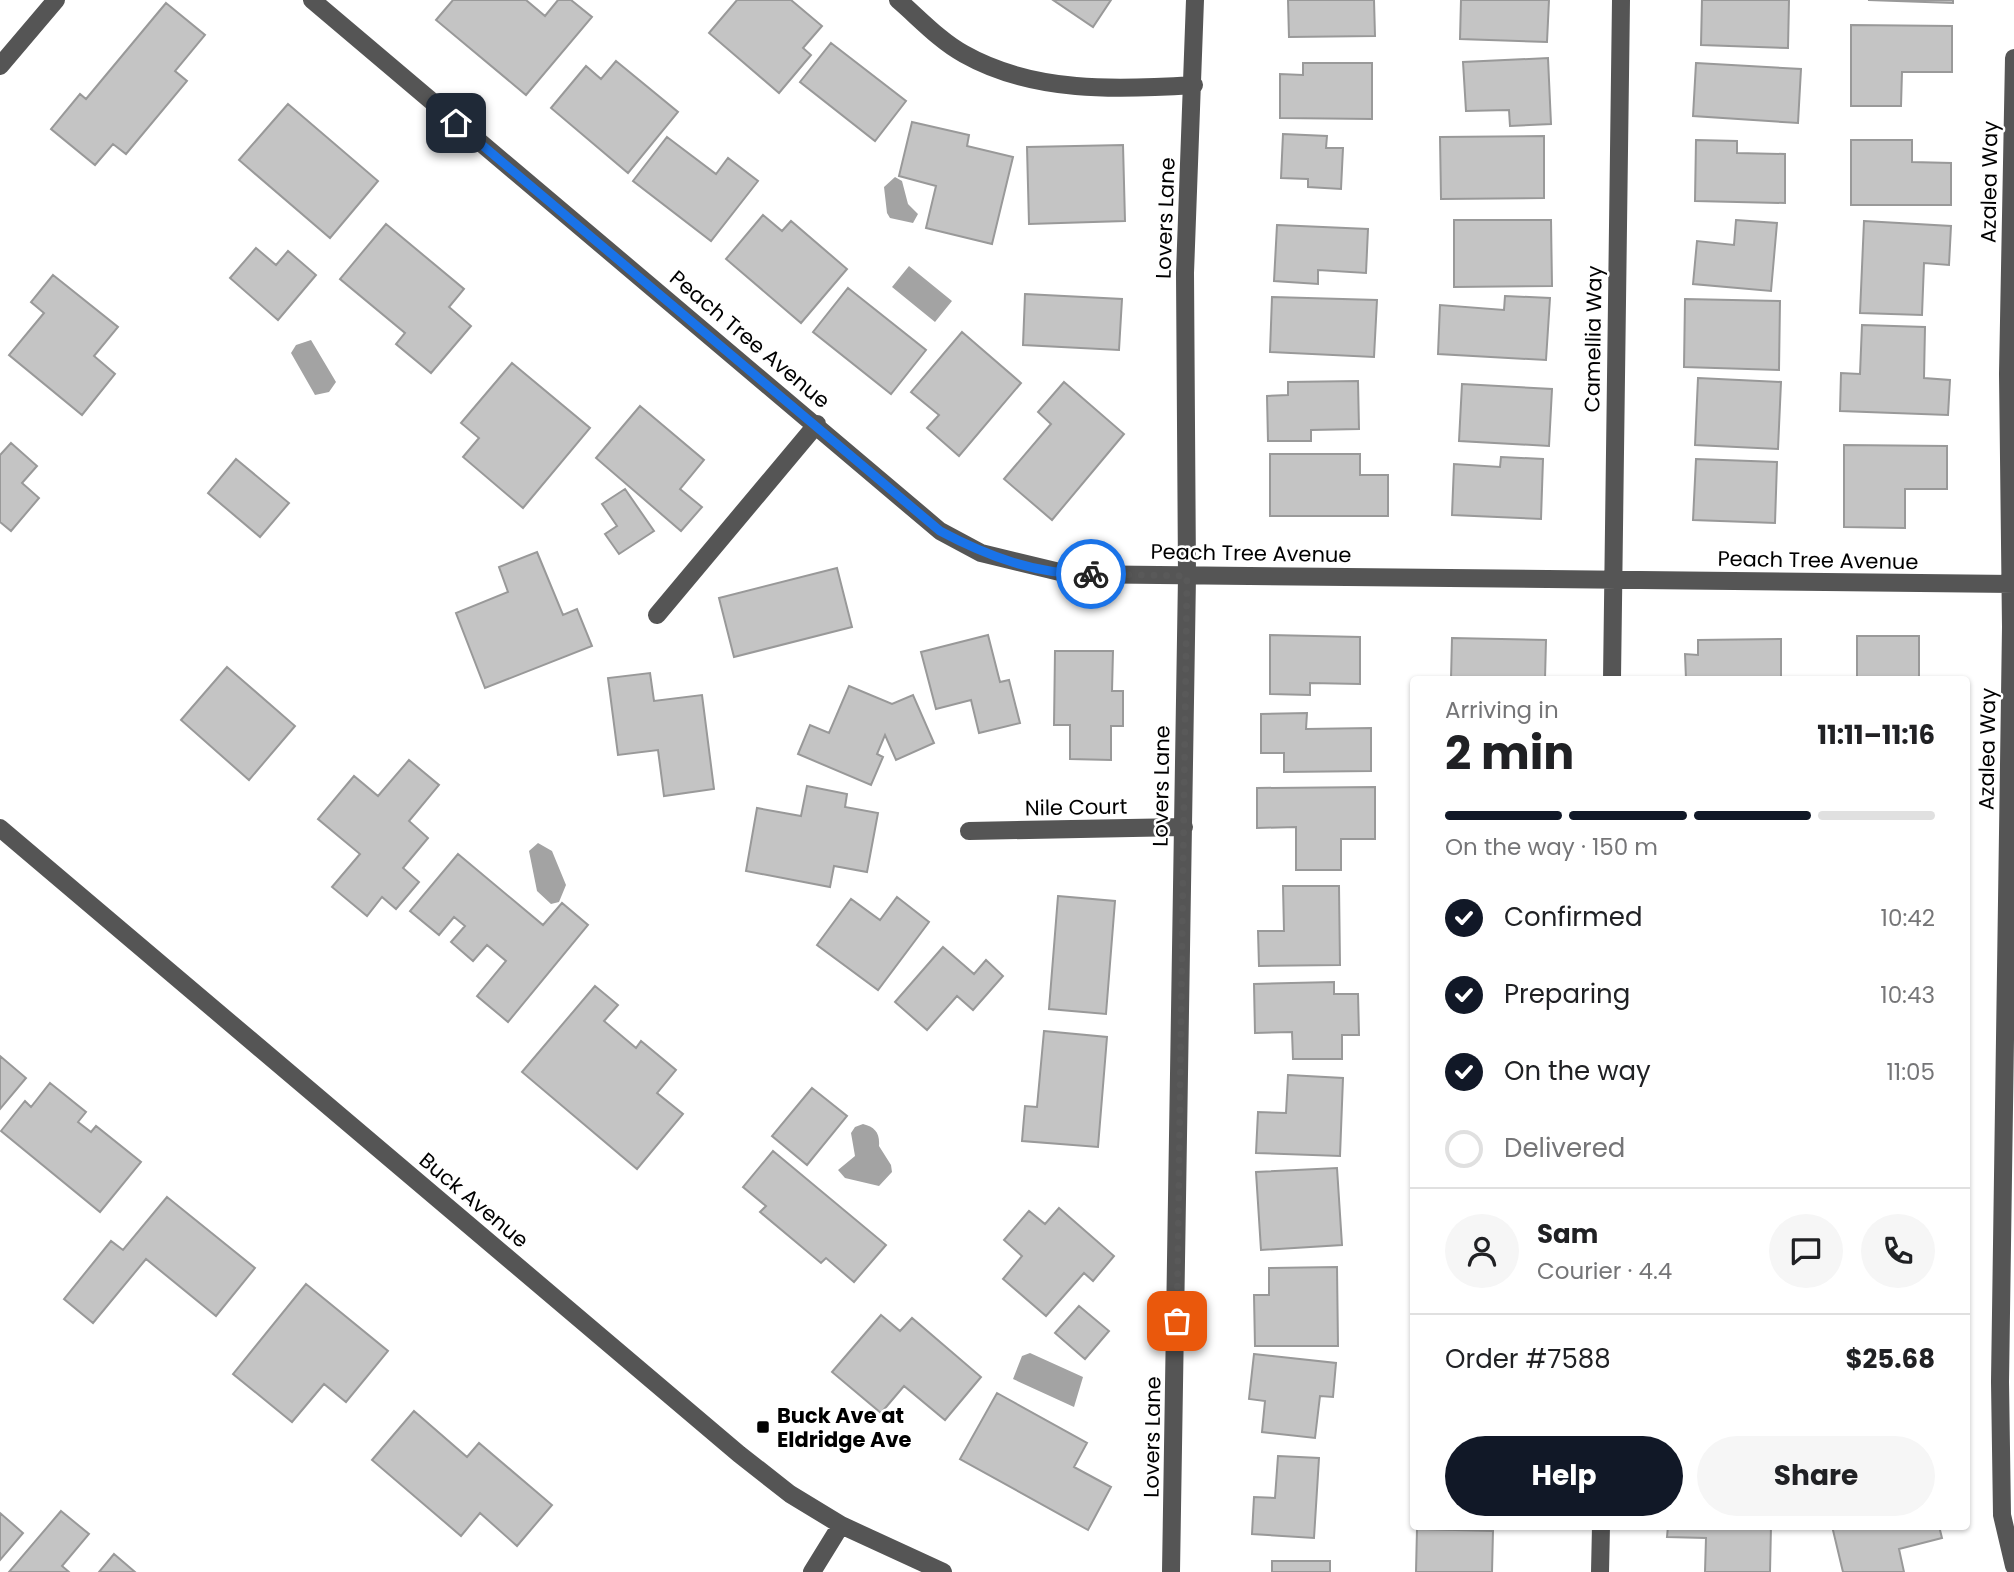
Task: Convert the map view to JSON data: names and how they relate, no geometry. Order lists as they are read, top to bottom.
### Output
{
  "streets": {
    "street": [
      "Azalea Way",
      "Lovers Lane",
      "Peach Tree Avenue",
      "Camellia Way",
      "Nile Court",
      "Buck Avenue"
    ]
  },
  "crossings": [
    ["Azalea Way", "Peach Tree Avenue"],
    ["Lovers Lane", "Peach Tree Avenue"],
    ["Lovers Lane", "Nile Court"],
    ["Peach Tree Avenue", "Camellia Way"]
  ],
  "places": {
    "transit": ["Buck Ave at Eldridge Ave"]
  },
  "page": {
    "heading": ["2 min", "Arriving in", "11:11–11:16"],
    "panel": [
      "Sam",
      "Courier · 4.4",
      "Order #7588",
      "$25.68"
    ],
    "bar": "On the way · 150 m",
    "list": [
      ["Confirmed", "10:42"],
      ["Preparing", "10:43"],
      ["On the way", "11:05"],
      "Delivered"
    ],
    "buttons": ["Help", "Share"]
  }
}
